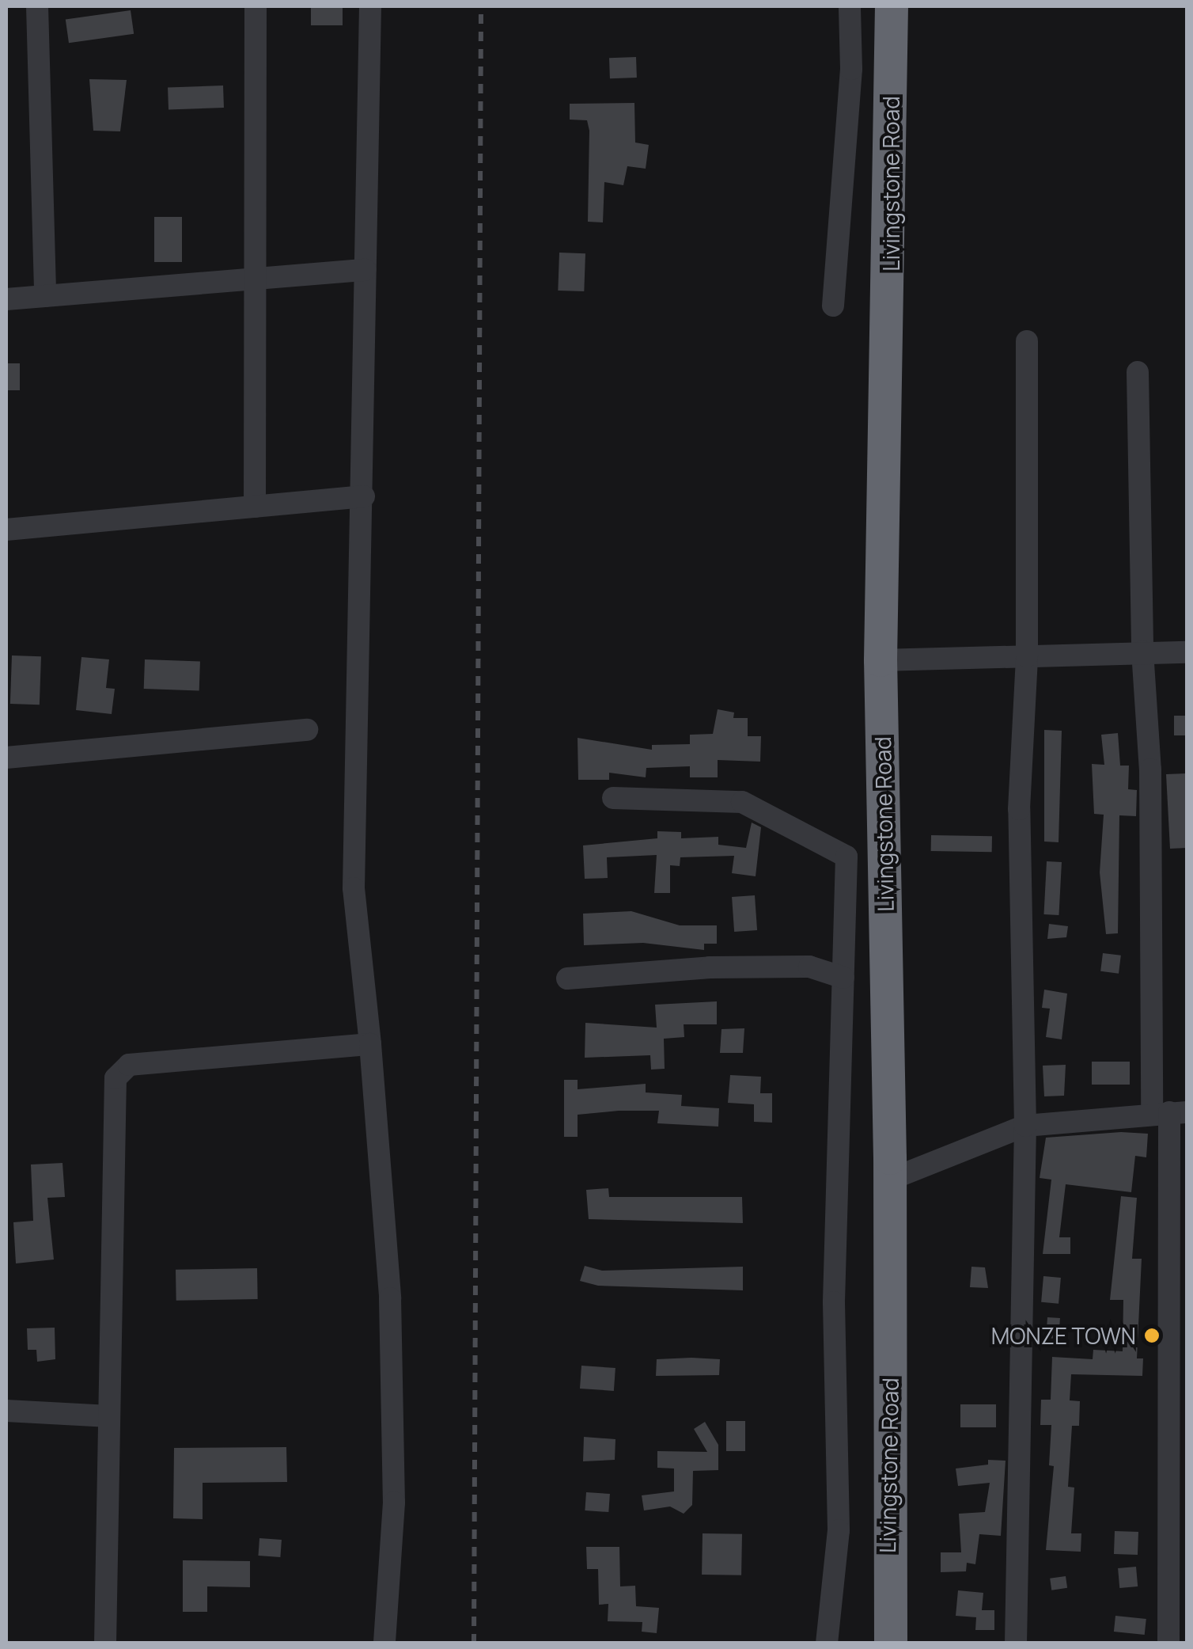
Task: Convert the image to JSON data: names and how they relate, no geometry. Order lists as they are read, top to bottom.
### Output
{
  "streets": {
    "highway": ["Livingstone Road"]
  },
  "places": ["MONZE TOWN"]
}
